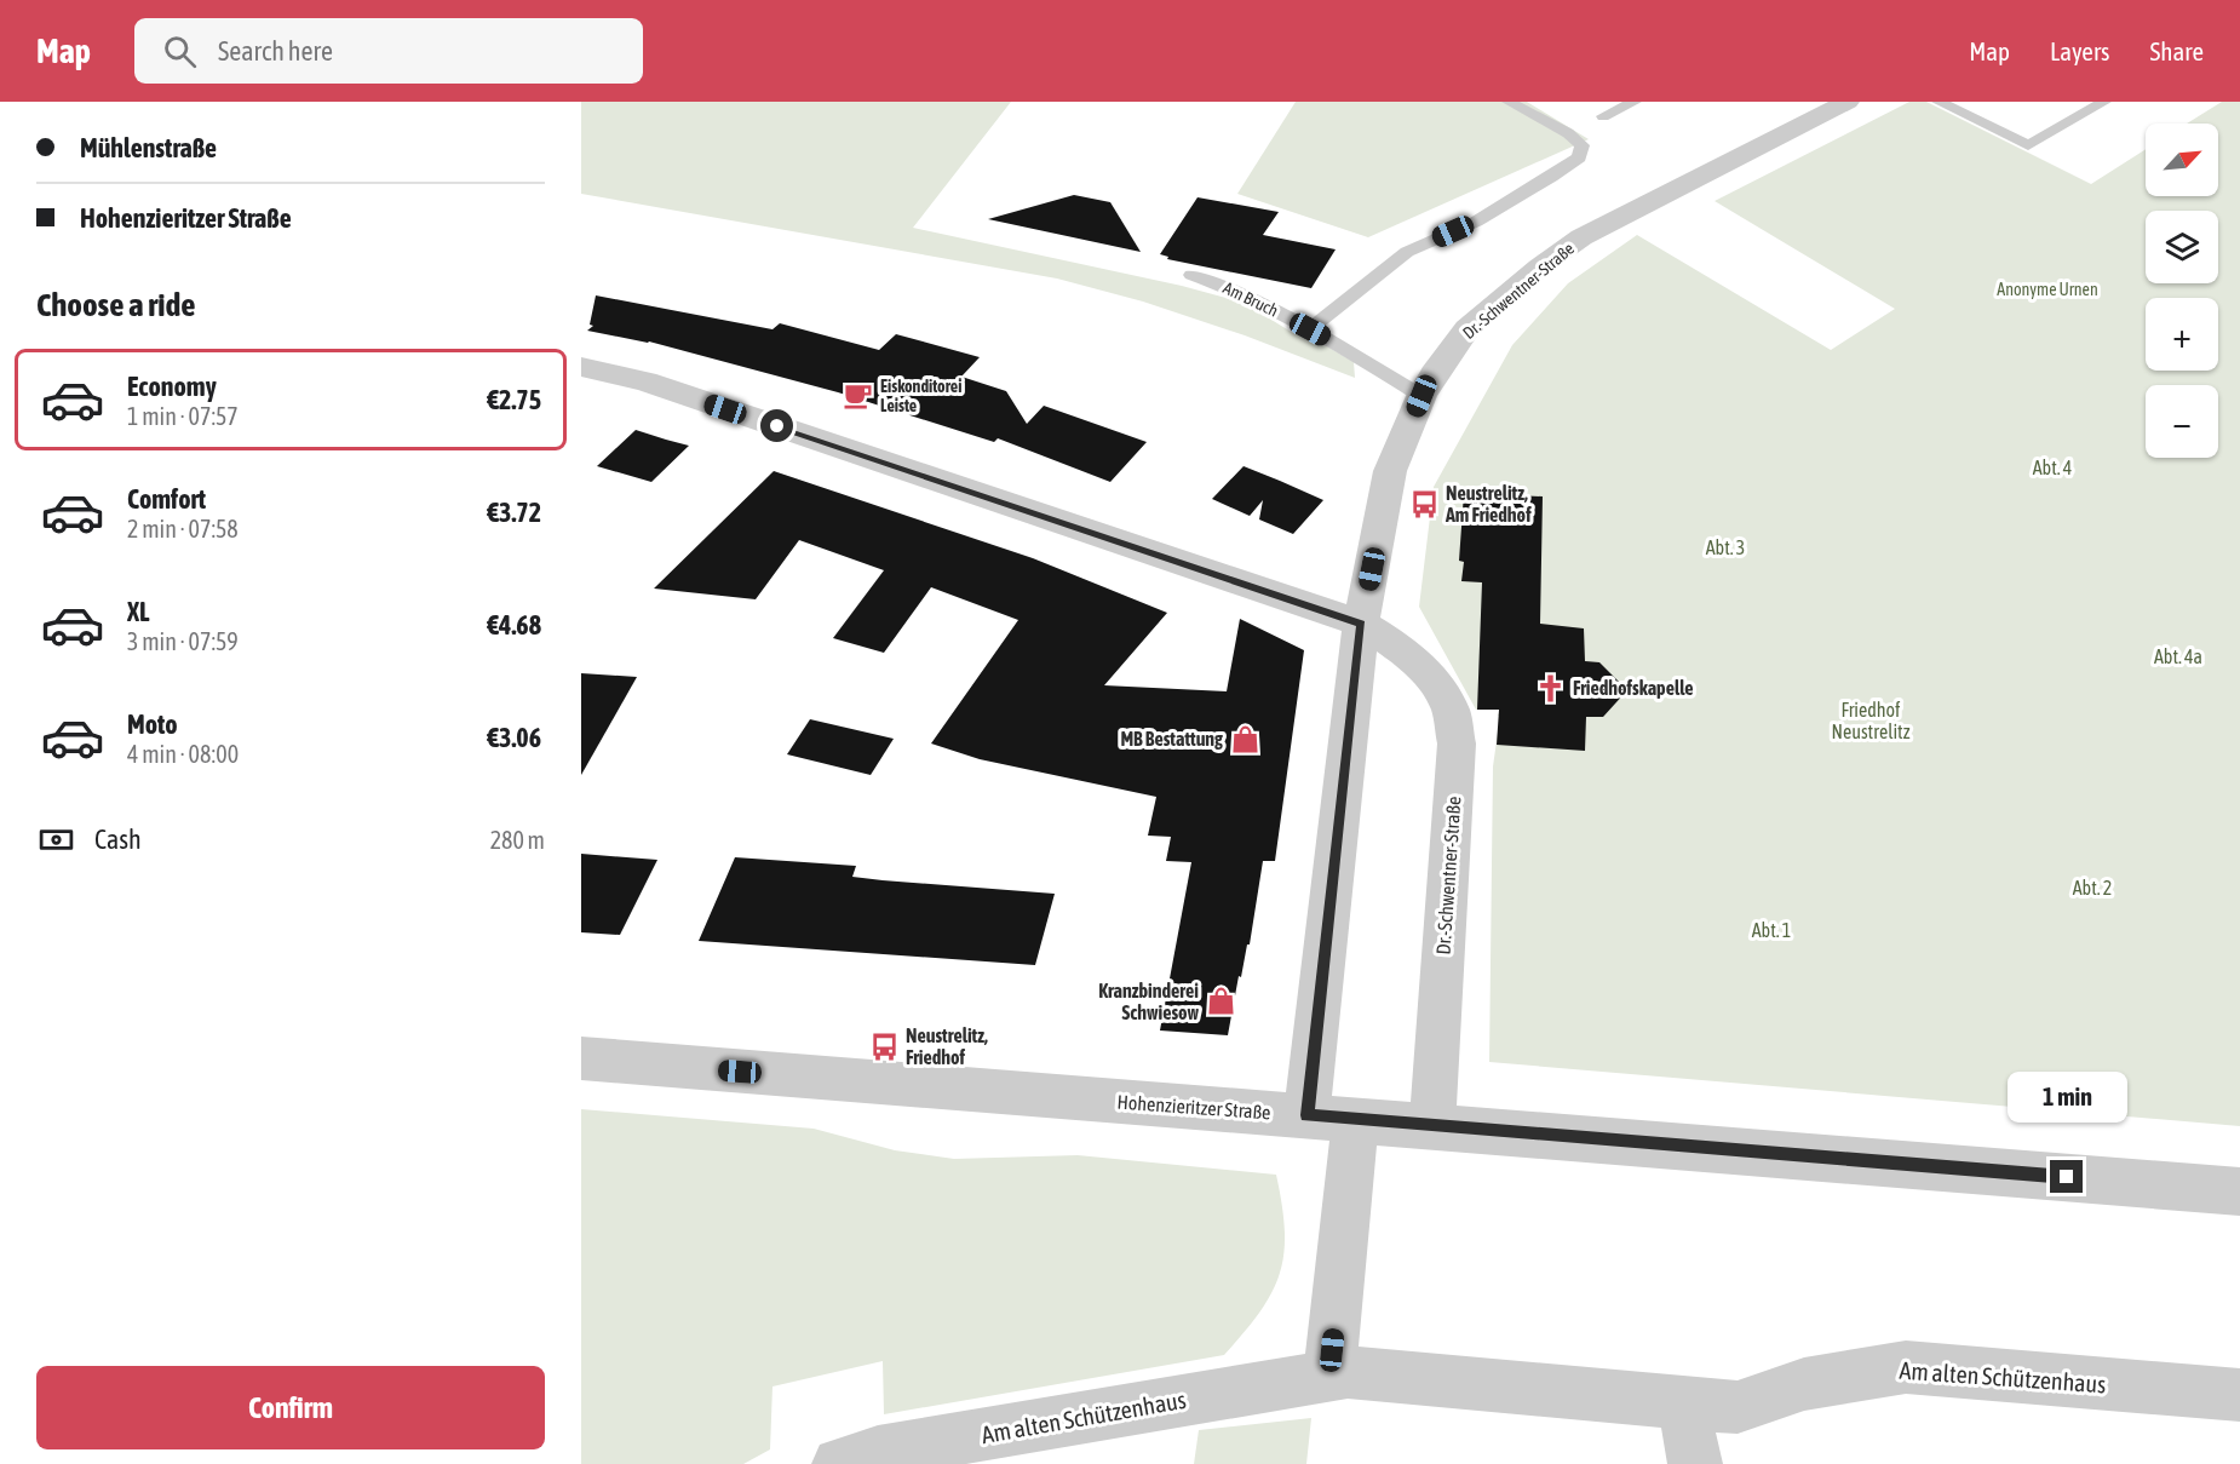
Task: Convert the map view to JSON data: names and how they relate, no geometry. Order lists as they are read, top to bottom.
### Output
{
  "streets": {
    "street": ["Dr.-Schwentner-Straße", "Hohenzieritzer Straße", "Am alten Schützenhaus"],
    "lane": ["Am Bruch"]
  },
  "crossings": [
    ["Dr.-Schwentner-Straße", "Am Bruch"],
    ["Dr.-Schwentner-Straße", "Hohenzieritzer Straße"]
  ],
  "parks": [
    "Anonyme Urnen",
    "Abt. 4",
    "Abt. 3",
    "Abt. 4a",
    "Friedhof Neustrelitz",
    "Abt. 2",
    "Abt. 1"
  ],
  "places": {
    "cafe": ["Eiskonditorei Leiste"],
    "bus stop": ["Neustrelitz, Am Friedhof", "Neustrelitz, Friedhof"],
    "church": ["Friedhofskapelle"],
    "shop": ["MB Bestattung", "Kranzbinderei Schwiesow"]
  },
  "north": "top right",
  "page": {
    "header": "Map",
    "search": "Search here",
    "nav": ["Map", "Layers", "Share"],
    "banner": ["Mühlenstraße", "Hohenzieritzer Straße"],
    "map_buttons": ["+", "−"],
    "heading": "Choose a ride",
    "list": [
      {
        "name": "Economy",
        "note": "1 min · 07:57",
        "value": "€2.75"
      },
      {
        "name": "Comfort",
        "note": "2 min · 07:58",
        "value": "€3.72"
      },
      {
        "name": "XL",
        "note": "3 min · 07:59",
        "value": "€4.68"
      },
      {
        "name": "Moto",
        "note": "4 min · 08:00",
        "value": "€3.06"
      }
    ],
    "pay": ["Cash", "280 m"],
    "bubble": "1 min",
    "buttons": "Confirm"
  }
}
